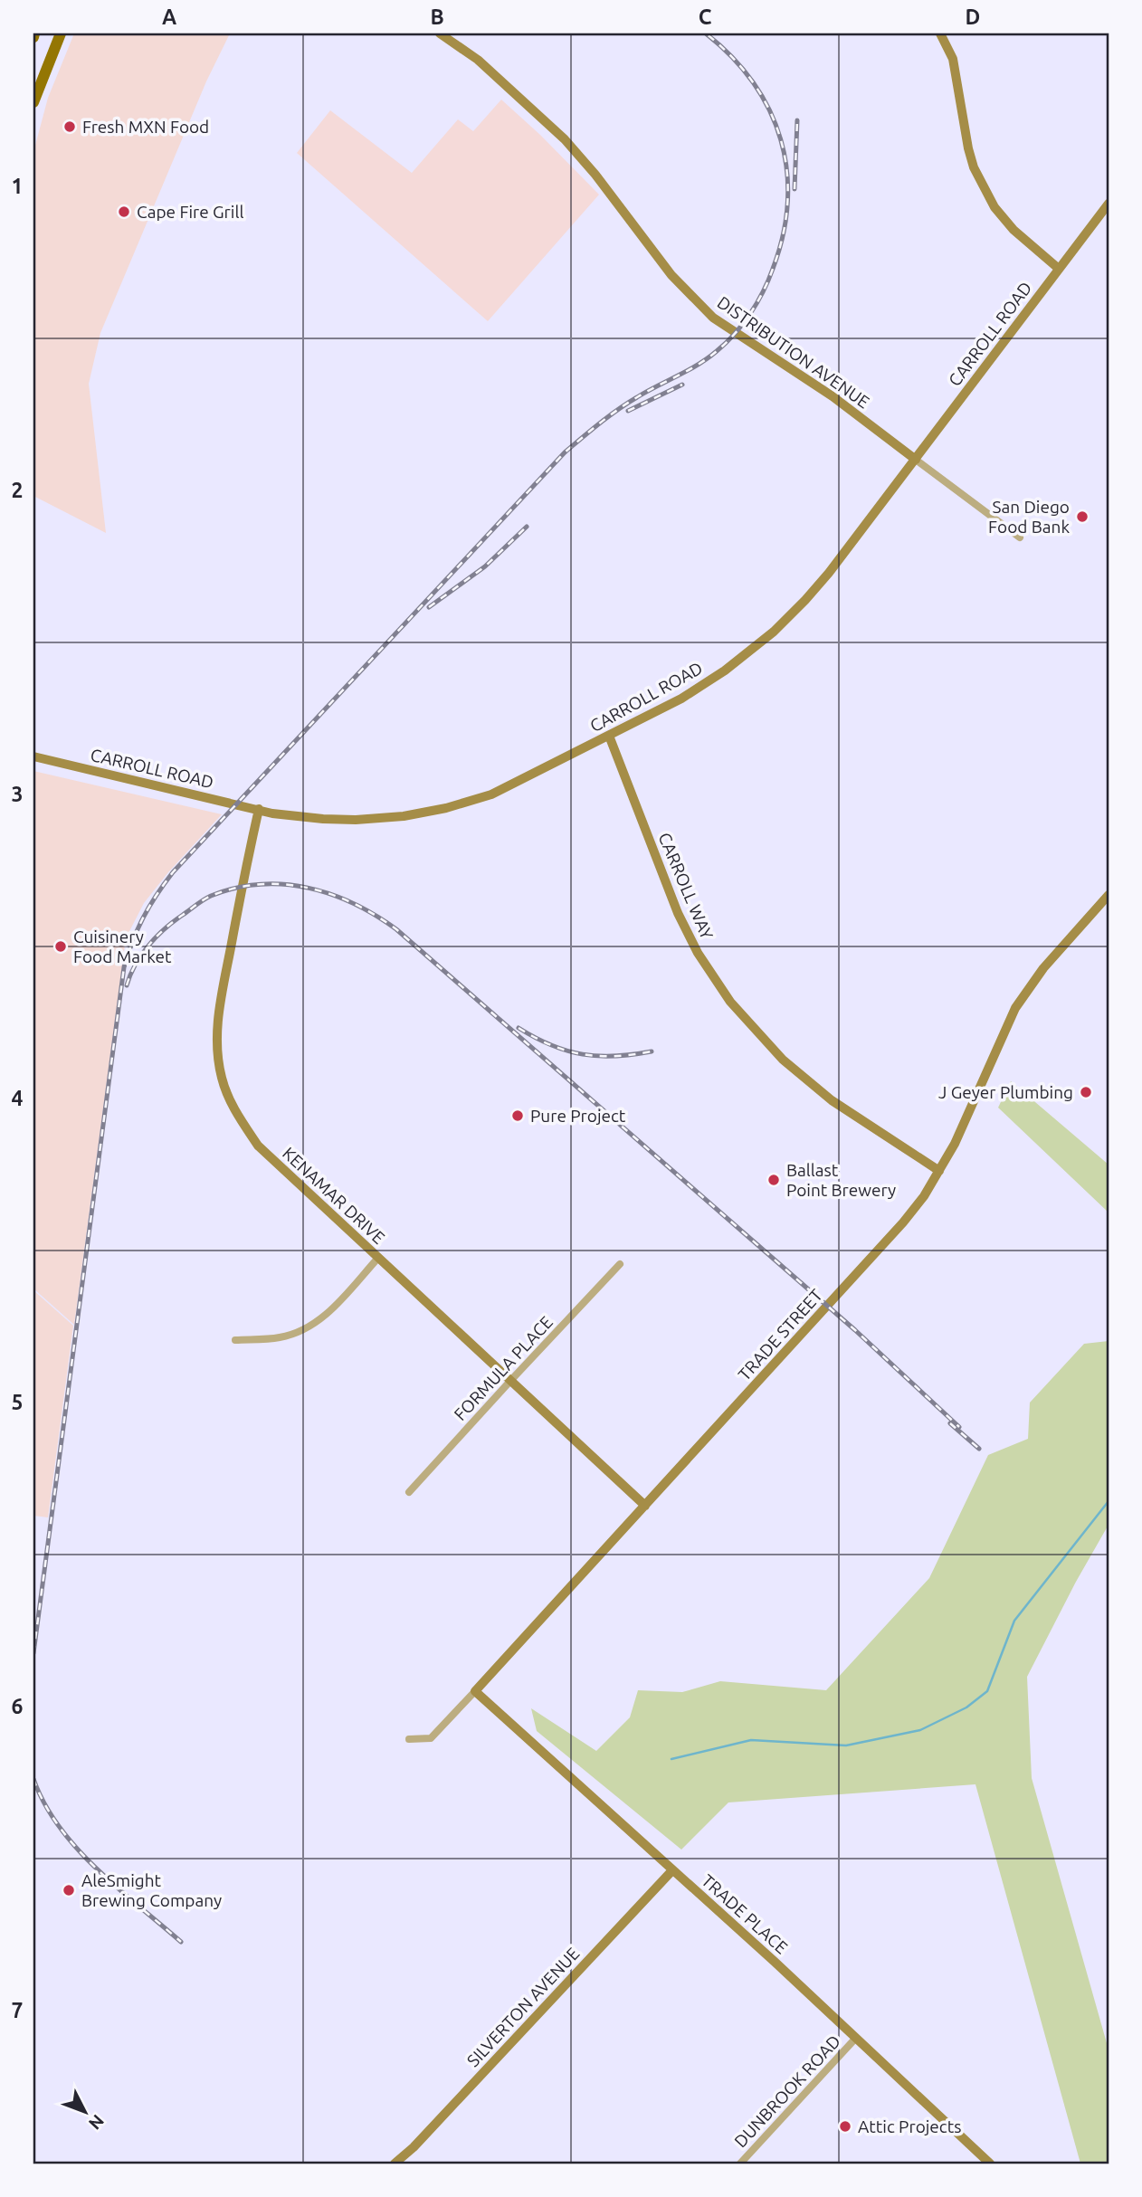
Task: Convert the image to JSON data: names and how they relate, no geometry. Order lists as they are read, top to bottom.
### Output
{
  "streets": {
    "street": [
      "CARROLL ROAD",
      "DISTRIBUTION AVENUE",
      "CARROLL WAY",
      "KENAMAR DRIVE",
      "TRADE STREET",
      "FORMULA PLACE",
      "TRADE PLACE",
      "SILVERTON AVENUE",
      "DUNBROOK ROAD"
    ]
  },
  "crossings": [
    ["CARROLL ROAD", "DISTRIBUTION AVENUE"],
    ["CARROLL ROAD", "CARROLL WAY"],
    ["CARROLL ROAD", "KENAMAR DRIVE"],
    ["CARROLL WAY", "TRADE STREET"],
    ["KENAMAR DRIVE", "TRADE STREET"],
    ["KENAMAR DRIVE", "FORMULA PLACE"],
    ["TRADE STREET", "TRADE PLACE"],
    ["TRADE PLACE", "SILVERTON AVENUE"],
    ["TRADE PLACE", "DUNBROOK ROAD"]
  ],
  "places": [
    "Fresh MXN Food",
    "Cape Fire Grill",
    "San Diego Food Bank",
    "Cuisinery Food Market",
    "J Geyer Plumbing",
    "Pure Project",
    "Ballast Point Brewery",
    "AleSmight Brewing Company",
    "Attic Projects"
  ],
  "north": "bottom right",
  "grid": {
    "columns": [
      "A",
      "B",
      "C",
      "D"
    ],
    "rows": [
      "1",
      "2",
      "3",
      "4",
      "5",
      "6",
      "7"
    ]
  }
}
